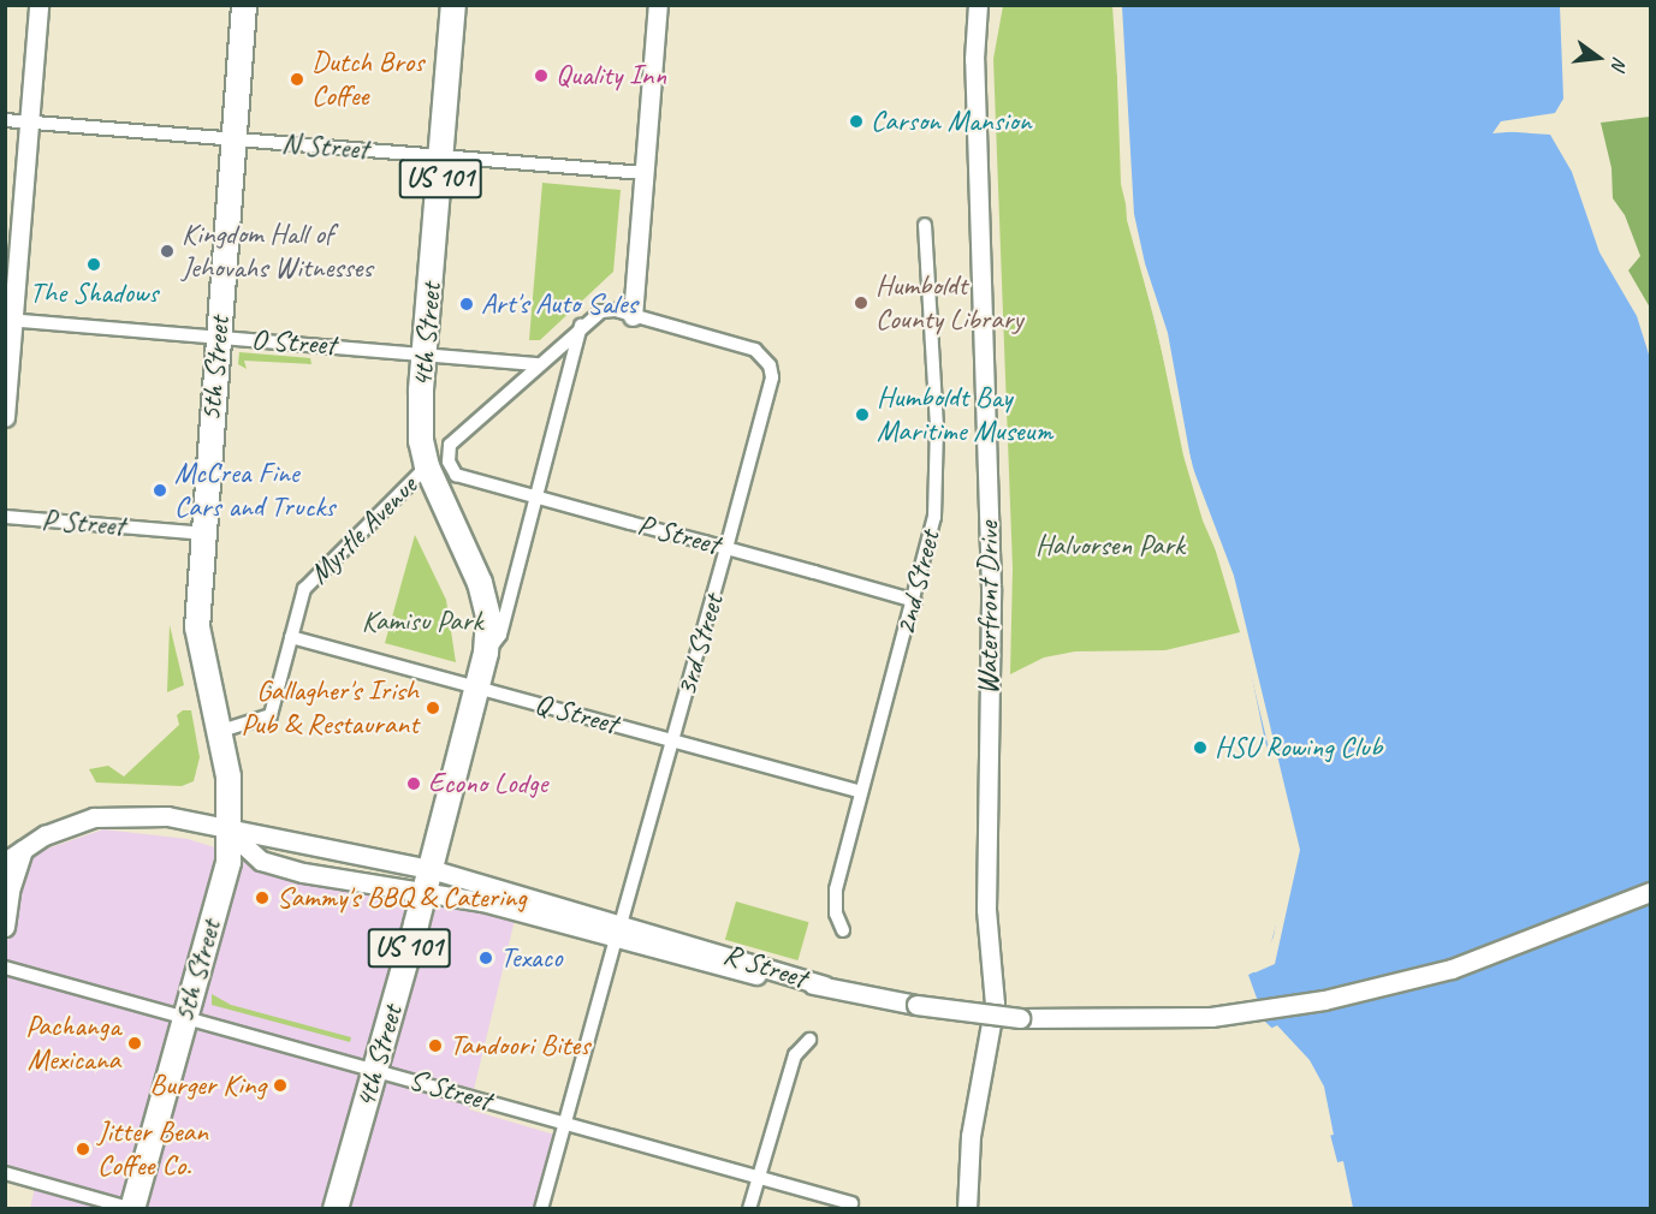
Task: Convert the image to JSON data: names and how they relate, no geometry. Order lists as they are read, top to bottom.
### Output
{
  "streets": {
    "highway": ["US 101", "4th Street", "5th Street"],
    "street": [
      "N Street",
      "O Street",
      "P Street",
      "Myrtle Avenue",
      "2nd Street",
      "Waterfront Drive",
      "3rd Street",
      "Q Street",
      "R Street",
      "S Street"
    ]
  },
  "crossings": [
    ["N Street", "4th Street"],
    ["N Street", "5th Street"],
    ["4th Street", "O Street"],
    ["4th Street", "P Street"],
    ["4th Street", "Myrtle Avenue"],
    ["4th Street", "Q Street"],
    ["4th Street", "R Street"],
    ["4th Street", "S Street"],
    ["O Street", "5th Street"],
    ["O Street", "Myrtle Avenue"],
    ["5th Street", "P Street"],
    ["5th Street", "R Street"],
    ["5th Street", "S Street"],
    ["P Street", "Myrtle Avenue"],
    ["P Street", "2nd Street"],
    ["P Street", "3rd Street"],
    ["Myrtle Avenue", "Q Street"],
    ["2nd Street", "Q Street"],
    ["3rd Street", "Q Street"],
    ["3rd Street", "R Street"],
    ["3rd Street", "S Street"]
  ],
  "parks": ["Halvorsen Park", "Kamisu Park"],
  "places": [
    "Quality Inn",
    "Dutch Bros Coffee",
    "Carson Mansion",
    "Kingdom Hall of Jehovahs Witnesses",
    "The Shadows",
    "Humboldt County Library",
    "Art's Auto Sales",
    "Humboldt Bay Maritime Museum",
    "McCrea Fine Cars and Trucks",
    "Gallagher's Irish Pub & Restaurant",
    "HSU Rowing Club",
    "Econo Lodge",
    "Sammy's BBQ & Catering",
    "Texaco",
    "Pachanga Mexicana",
    "Tandoori Bites",
    "Burger King",
    "Jitter Bean Coffee Co."
  ],
  "north": "right"
}
